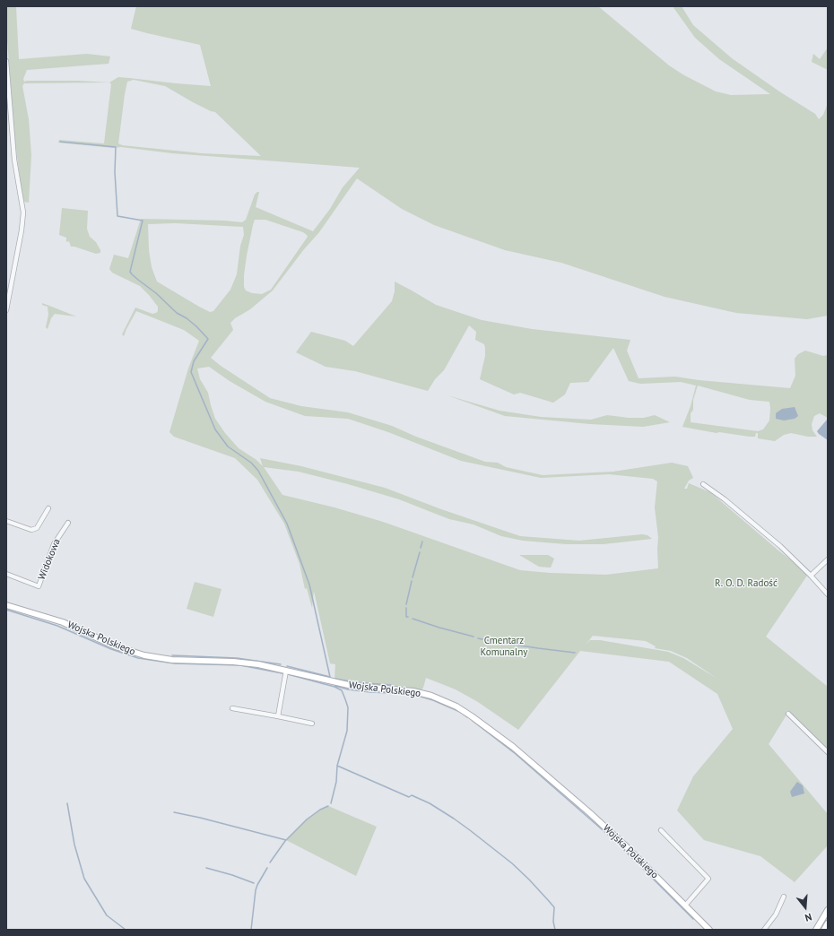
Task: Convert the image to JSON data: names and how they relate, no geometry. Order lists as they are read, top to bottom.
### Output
{
  "streets": {
    "street": ["Widokowa", "Wojska Polskiego"]
  },
  "parks": ["R. O. D. Radość", "Cmentarz Komunalny"],
  "north": "bottom"
}
